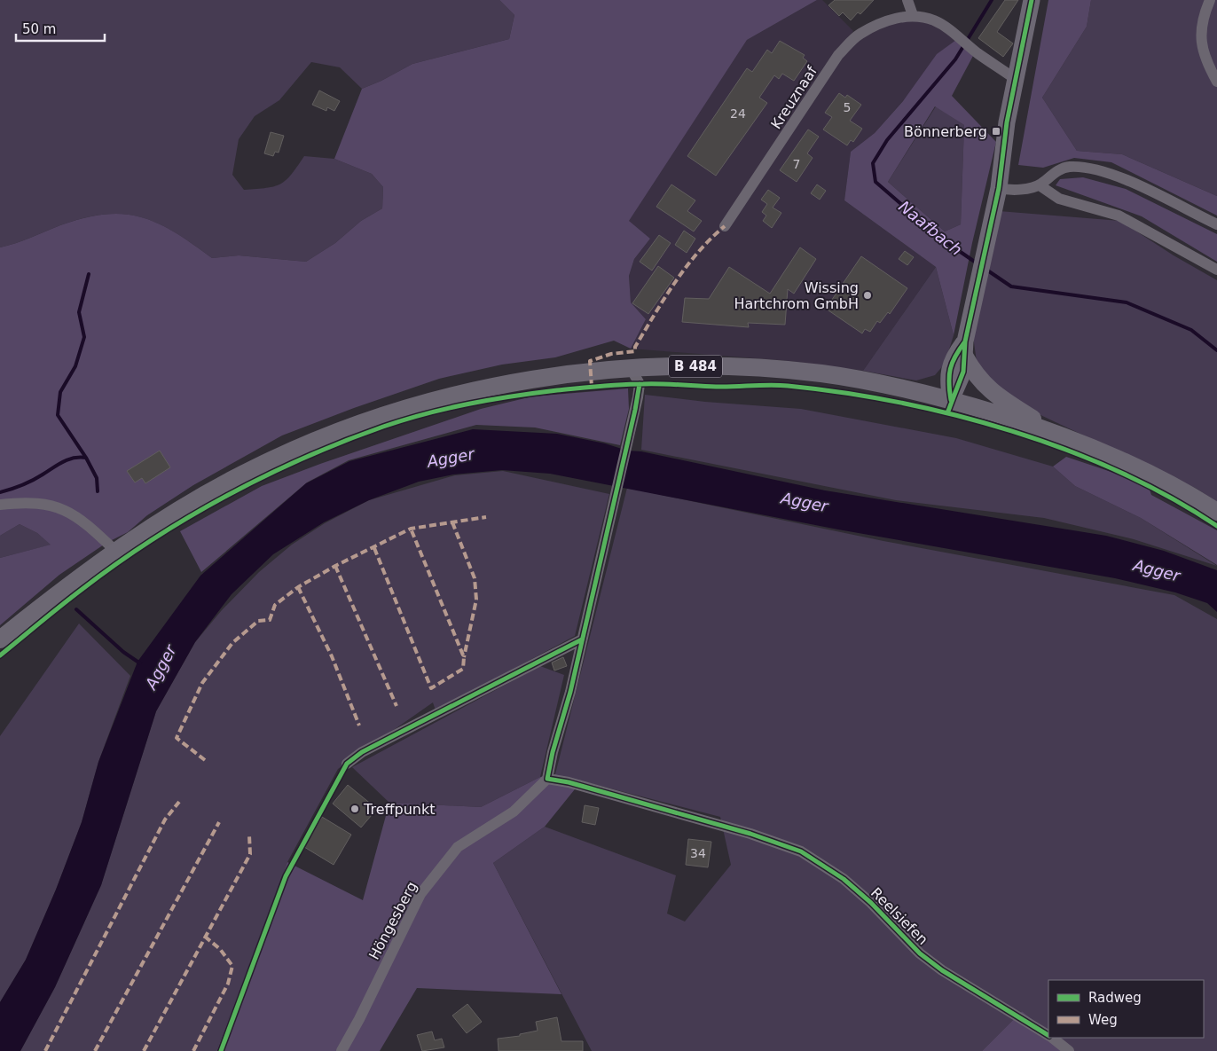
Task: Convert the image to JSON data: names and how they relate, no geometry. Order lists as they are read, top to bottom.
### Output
{
  "streets": {
    "main road": ["B 484"],
    "street": ["Kreuznaaf", "Reelsiefen", "Höngesberg"]
  },
  "crossings": [
    ["Reelsiefen", "Höngesberg"]
  ],
  "water": ["Naafbach", "Agger"],
  "places": {
    "transit": ["Bönnerberg"],
    "other": ["Wissing Hartchrom GmbH", "Treffpunkt"]
  },
  "house_numbers": [
    "5",
    "24",
    "7",
    "34"
  ],
  "legend": ["Radweg", "Weg"],
  "scale_bar": "50 m"
}
